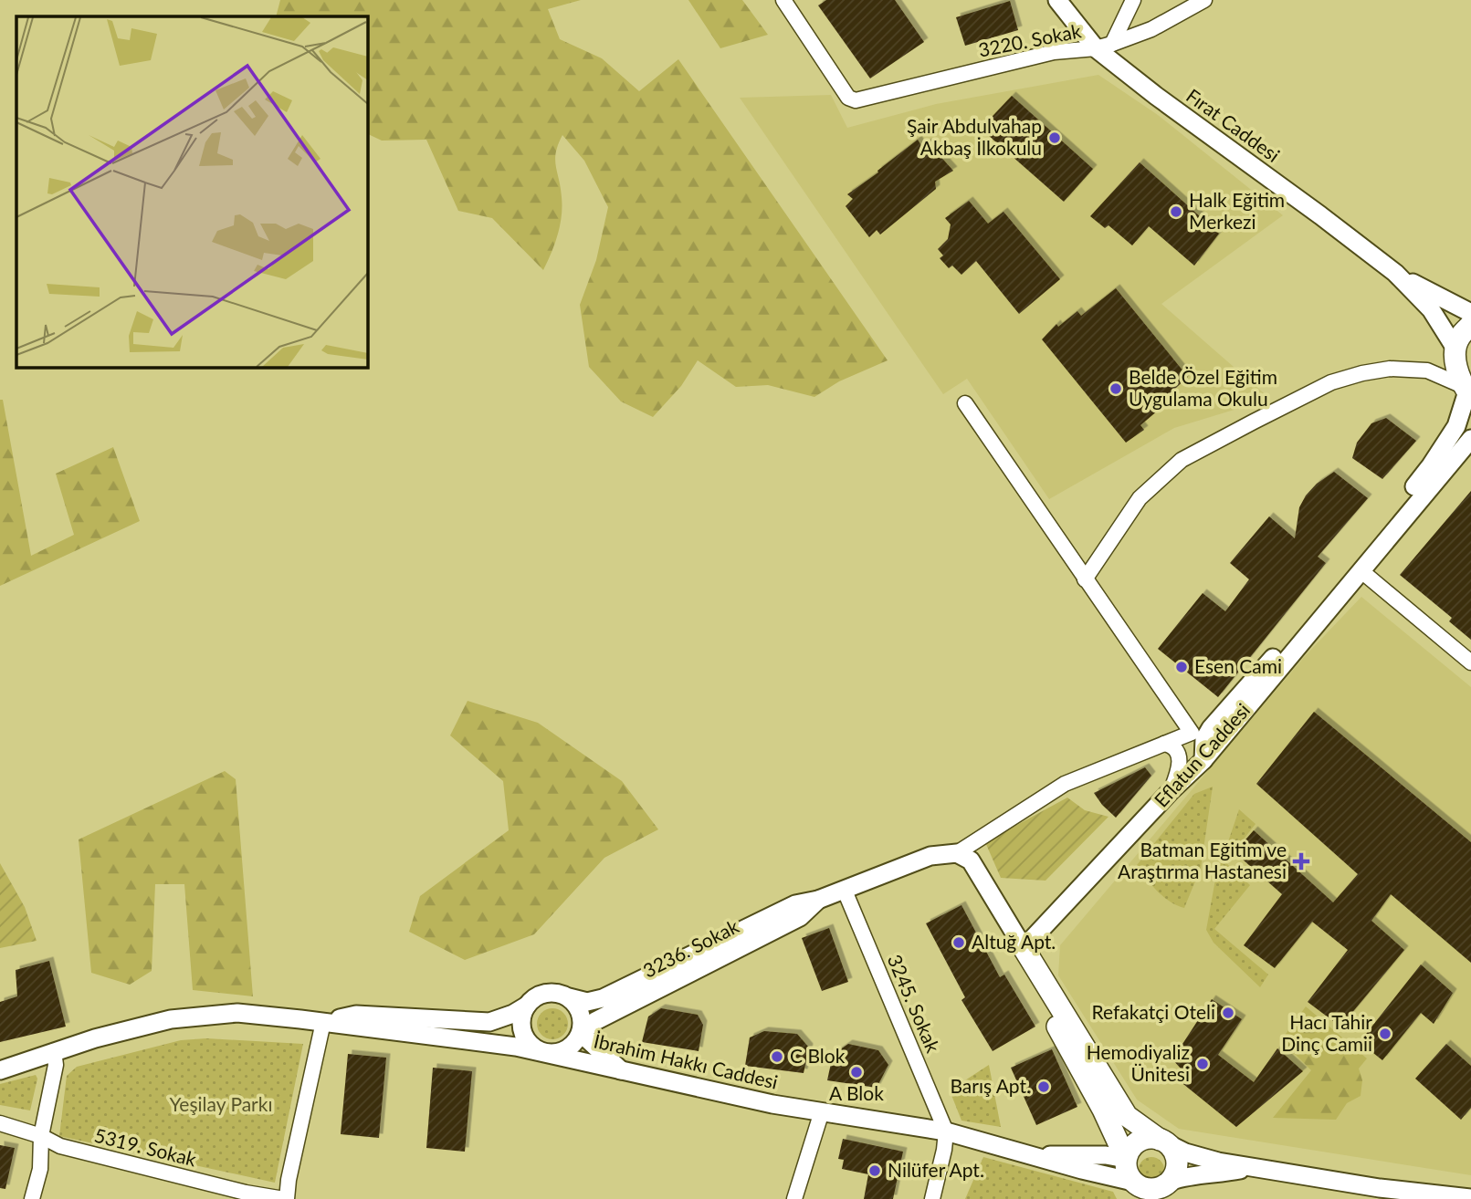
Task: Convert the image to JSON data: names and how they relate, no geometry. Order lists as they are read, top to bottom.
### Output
{
  "streets": {
    "street": [
      "3220. Sokak",
      "Fırat Caddesi",
      "Eflatun Caddesi",
      "3236. Sokak",
      "3245. Sokak",
      "İbrahim Hakkı Caddesi",
      "5319. Sokak"
    ]
  },
  "crossings": [
    ["3220. Sokak", "Fırat Caddesi"],
    ["3236. Sokak", "3245. Sokak"],
    ["3236. Sokak", "İbrahim Hakkı Caddesi"],
    ["3245. Sokak", "İbrahim Hakkı Caddesi"]
  ],
  "parks": ["Yeşilay Parkı"],
  "places": {
    "other": [
      "Şair Abdulvahap Akbaş İlkokulu",
      "Halk Eğitim Merkezi",
      "Belde Özel Eğitim Uygulama Okulu",
      "Esen Cami",
      "Altuğ Apt.",
      "Refakatçi Oteli",
      "Hacı Tahir Dinç Camii",
      "C Blok",
      "Hemodiyaliz Ünitesi",
      "A Blok",
      "Barış Apt.",
      "Nilüfer Apt."
    ],
    "health": ["Batman Eğitim ve Araştırma Hastanesi"]
  }
}
